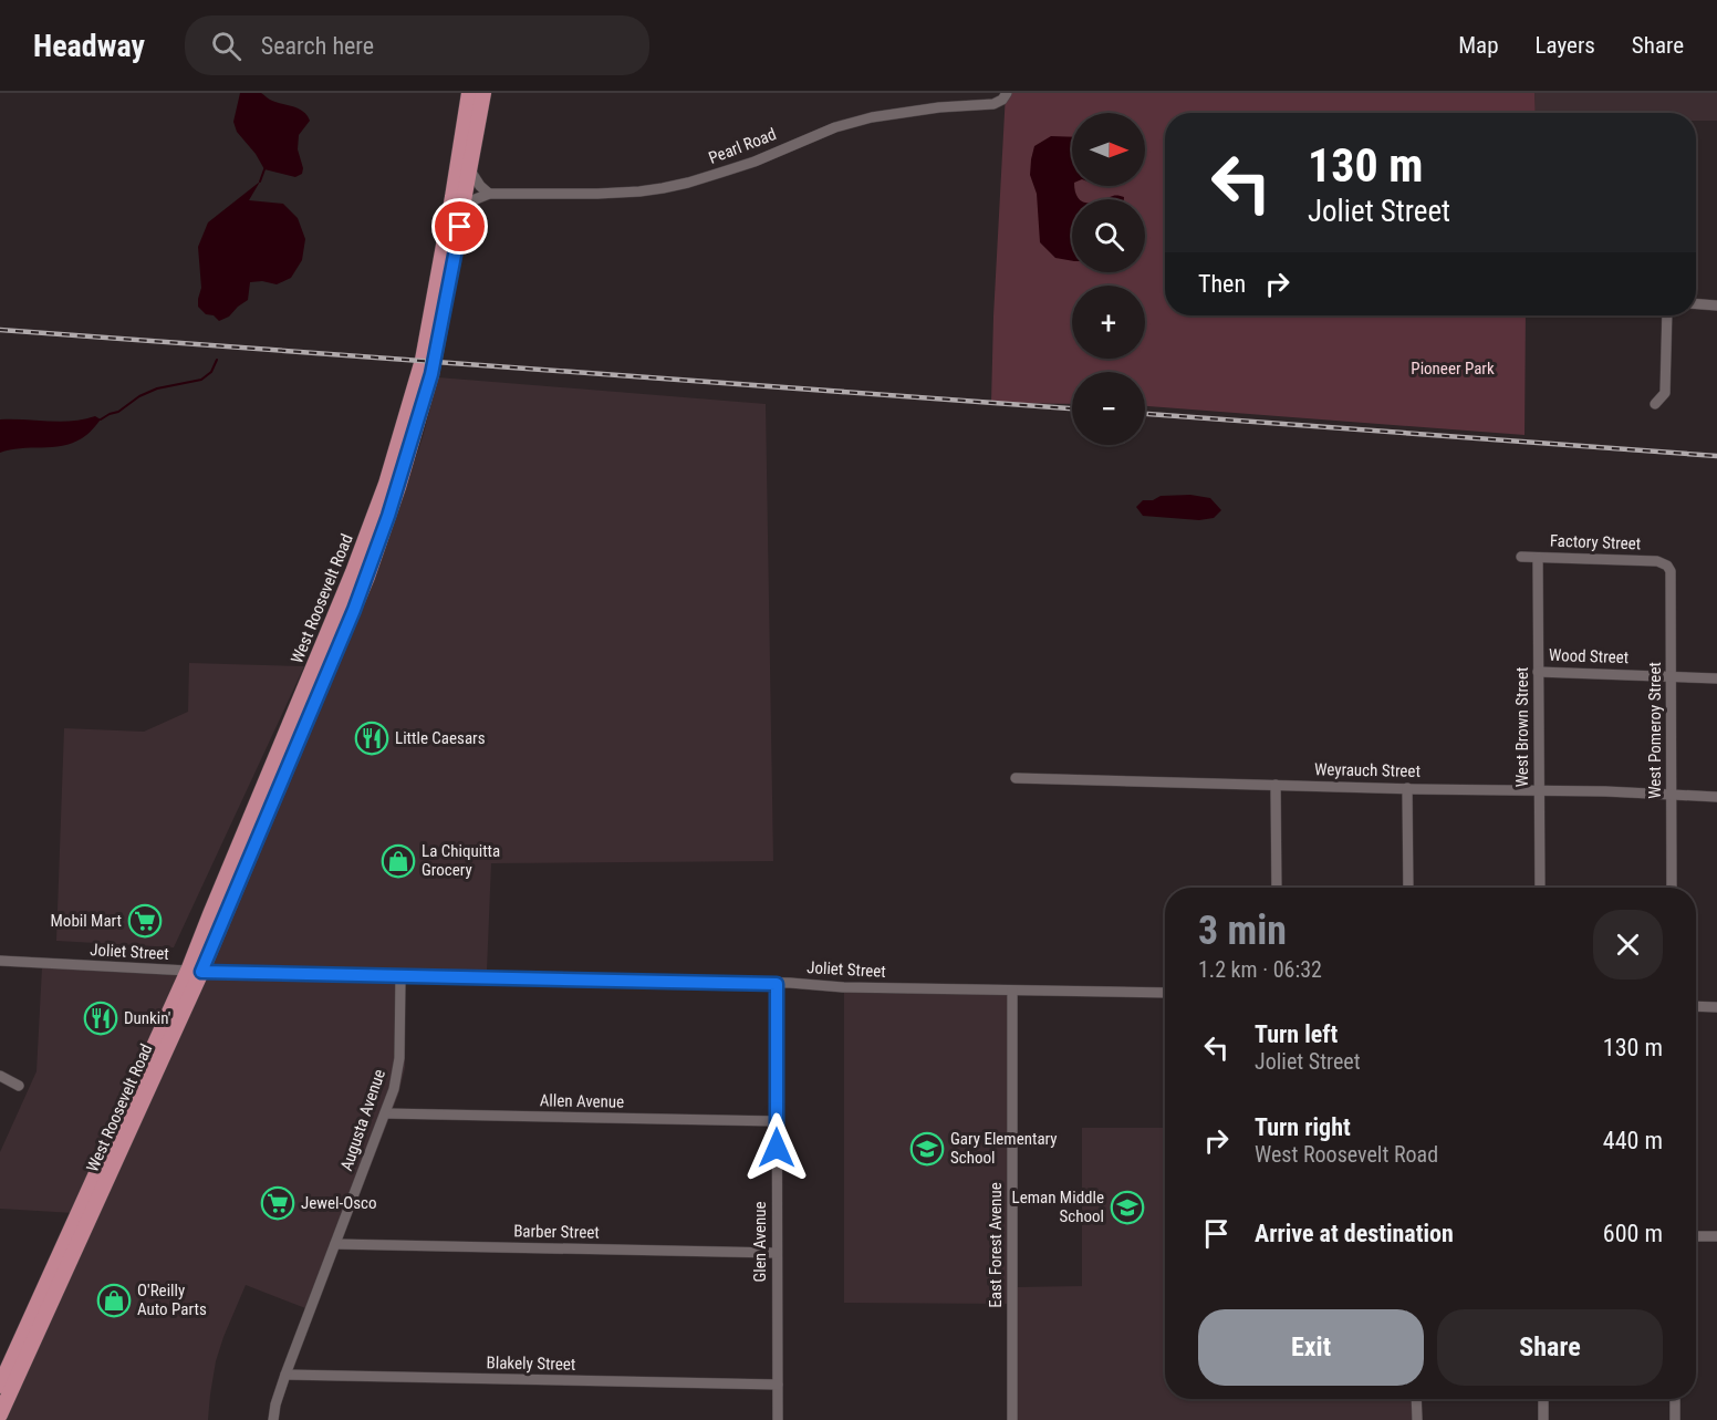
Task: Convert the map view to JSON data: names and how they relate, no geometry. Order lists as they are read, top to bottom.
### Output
{
  "streets": {
    "main road": ["West Roosevelt Road"],
    "street": [
      "Pearl Road",
      "Factory Street",
      "Wood Street",
      "West Brown Street",
      "West Pomeroy Street",
      "Weyrauch Street",
      "Joliet Street",
      "Allen Avenue",
      "Augusta Avenue",
      "Barber Street",
      "Glen Avenue",
      "East Forest Avenue",
      "Blakely Street"
    ]
  },
  "crossings": [
    ["Pearl Road", "West Roosevelt Road"],
    ["Factory Street", "West Brown Street"],
    ["Factory Street", "West Pomeroy Street"],
    ["West Roosevelt Road", "Joliet Street"],
    ["Wood Street", "West Brown Street"],
    ["Wood Street", "West Pomeroy Street"],
    ["West Brown Street", "Weyrauch Street"],
    ["West Pomeroy Street", "Weyrauch Street"],
    ["Joliet Street", "Augusta Avenue"],
    ["Joliet Street", "Glen Avenue"],
    ["Joliet Street", "East Forest Avenue"],
    ["Allen Avenue", "Augusta Avenue"],
    ["Allen Avenue", "Glen Avenue"],
    ["Augusta Avenue", "Barber Street"],
    ["Augusta Avenue", "Blakely Street"],
    ["Barber Street", "Glen Avenue"],
    ["Glen Avenue", "Blakely Street"]
  ],
  "parks": ["Pioneer Park"],
  "places": {
    "restaurant": ["Little Caesars", "Dunkin'"],
    "shop": ["La Chiquitta Grocery", "O'Reilly Auto Parts"],
    "supermarket": ["Mobil Mart", "Jewel-Osco"],
    "school or university": ["Gary Elementary School", "Leman Middle School"]
  },
  "north": "right",
  "page": {
    "header": "Headway",
    "search": "Search here",
    "nav": ["Map", "Layers", "Share"],
    "map_buttons": ["+", "−"],
    "turn": ["130 m", "Joliet Street"],
    "then": "Then",
    "heading": ["3 min", "1.2 km · 06:32"],
    "list": [
      {
        "name": "Turn left",
        "note": "Joliet Street",
        "value": "130 m"
      },
      {
        "name": "Turn right",
        "note": "West Roosevelt Road",
        "value": "440 m"
      },
      {
        "name": "Arrive at destination",
        "value": "600 m"
      }
    ],
    "buttons": ["Exit", "Share"]
  }
}
